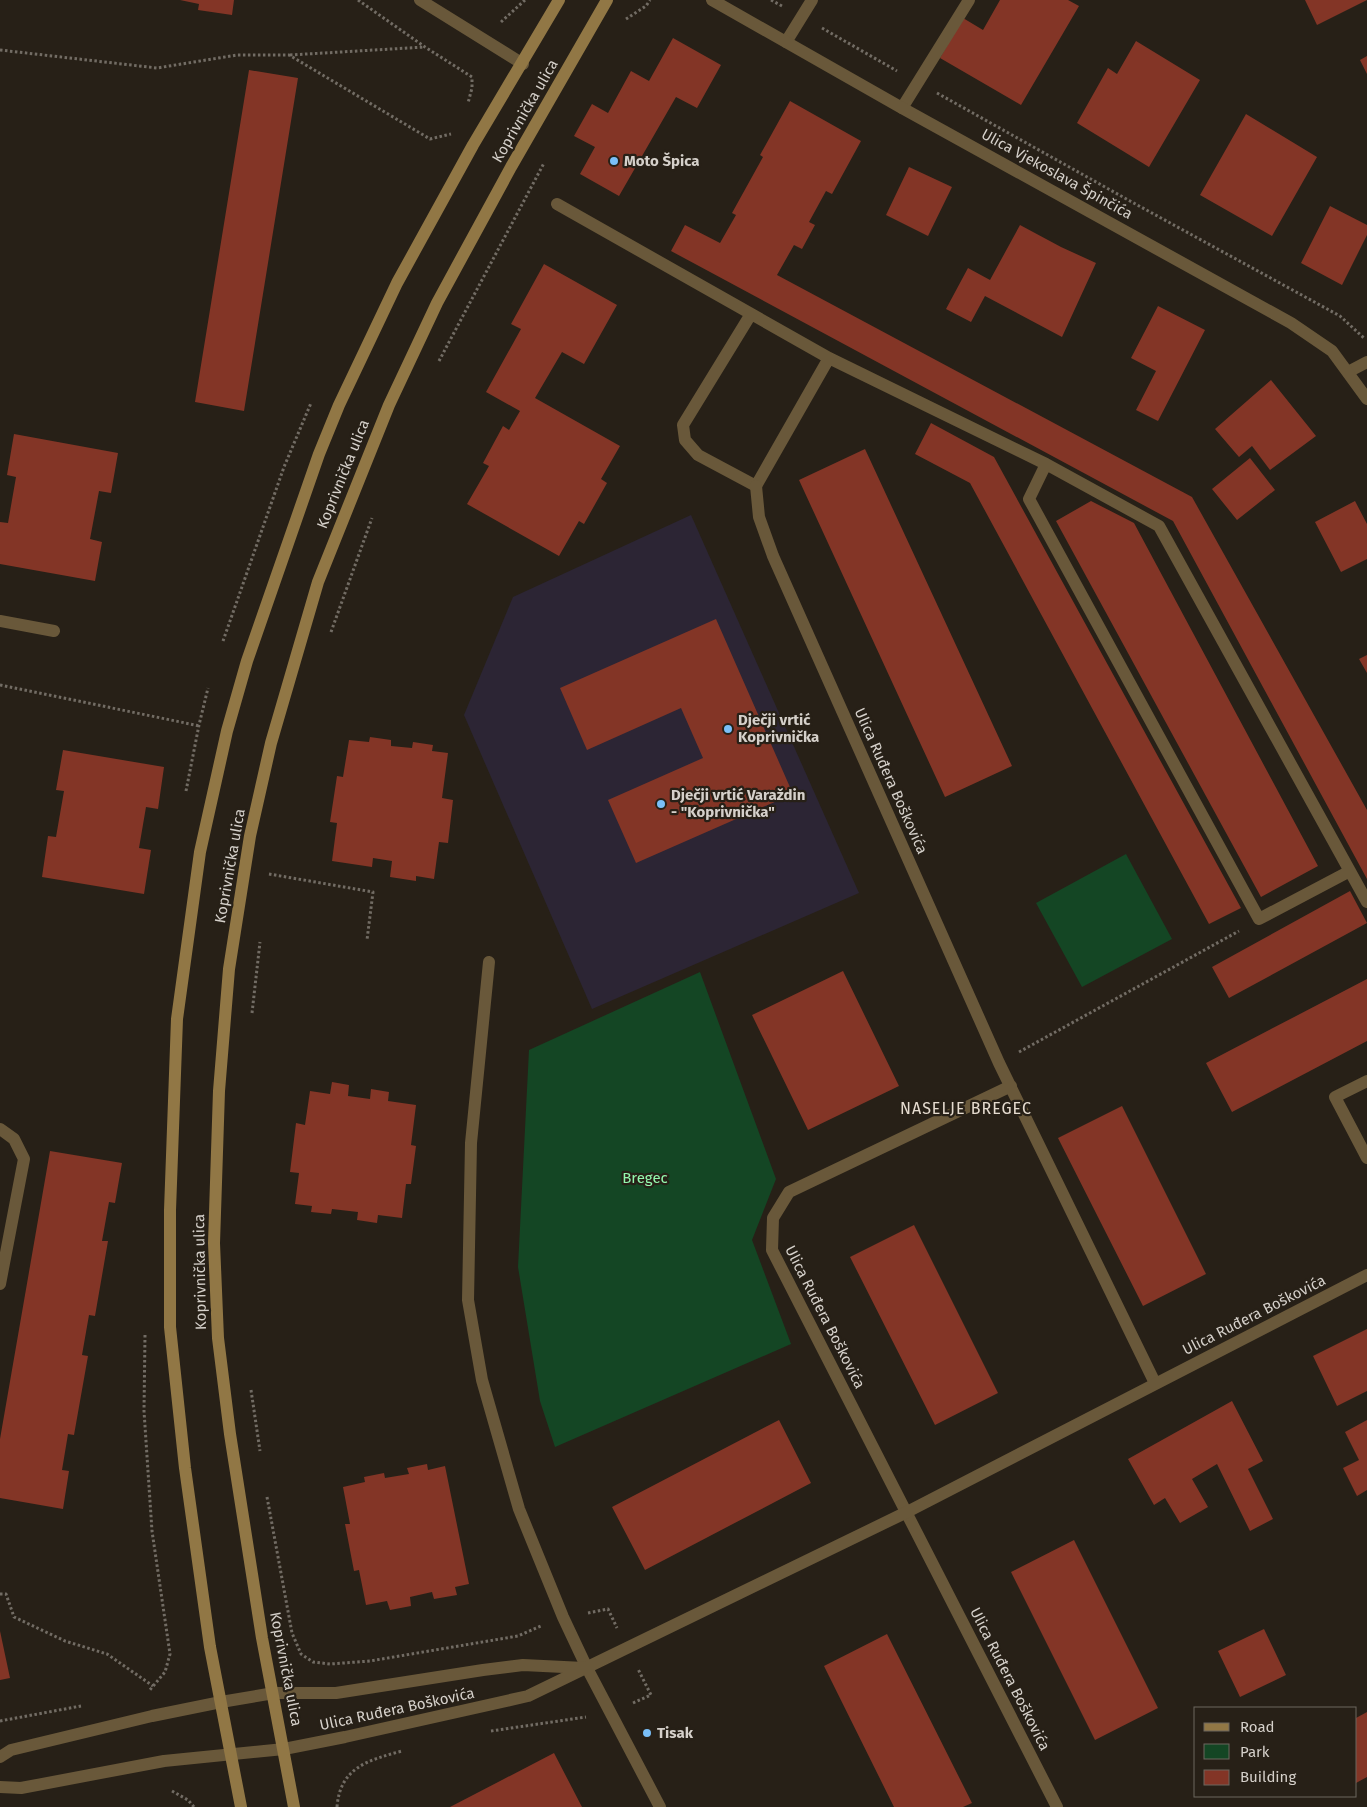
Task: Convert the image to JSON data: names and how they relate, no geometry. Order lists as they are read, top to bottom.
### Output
{
  "streets": {
    "main road": ["Koprivnička ulica"],
    "street": ["Ulica Vjekoslava Špinčića", "Ulica Ruđera Boškovića"]
  },
  "crossings": [
    ["Koprivnička ulica", "Ulica Ruđera Boškovića"]
  ],
  "districts": ["NASELJE BREGEC"],
  "parks": ["Bregec"],
  "places": [
    "Moto Špica",
    "Dječji vrtić Koprivnička",
    "Dječji vrtić Varaždin - \"Koprivnička\"",
    "Tisak"
  ],
  "legend": ["Road", "Park", "Building"]
}
